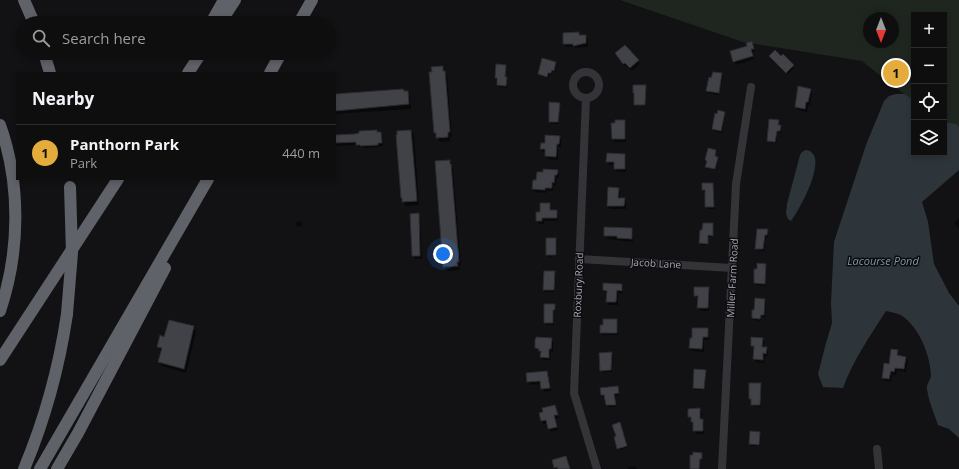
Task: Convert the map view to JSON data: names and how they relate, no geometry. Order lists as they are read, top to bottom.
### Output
{
  "streets": {
    "street": ["Jacob Lane", "Miller Farm Road", "Roxbury Road"]
  },
  "crossings": [
    ["Jacob Lane", "Miller Farm Road"],
    ["Jacob Lane", "Roxbury Road"]
  ],
  "water": ["Lacourse Pond"],
  "north": "bottom",
  "page": {
    "map_buttons": ["+", "−"],
    "search": "Search here",
    "pins": "1",
    "heading": "Nearby",
    "list": [
      {
        "mark": "1",
        "name": "Panthorn Park",
        "note": "Park",
        "value": "440 m"
      }
    ]
  }
}
